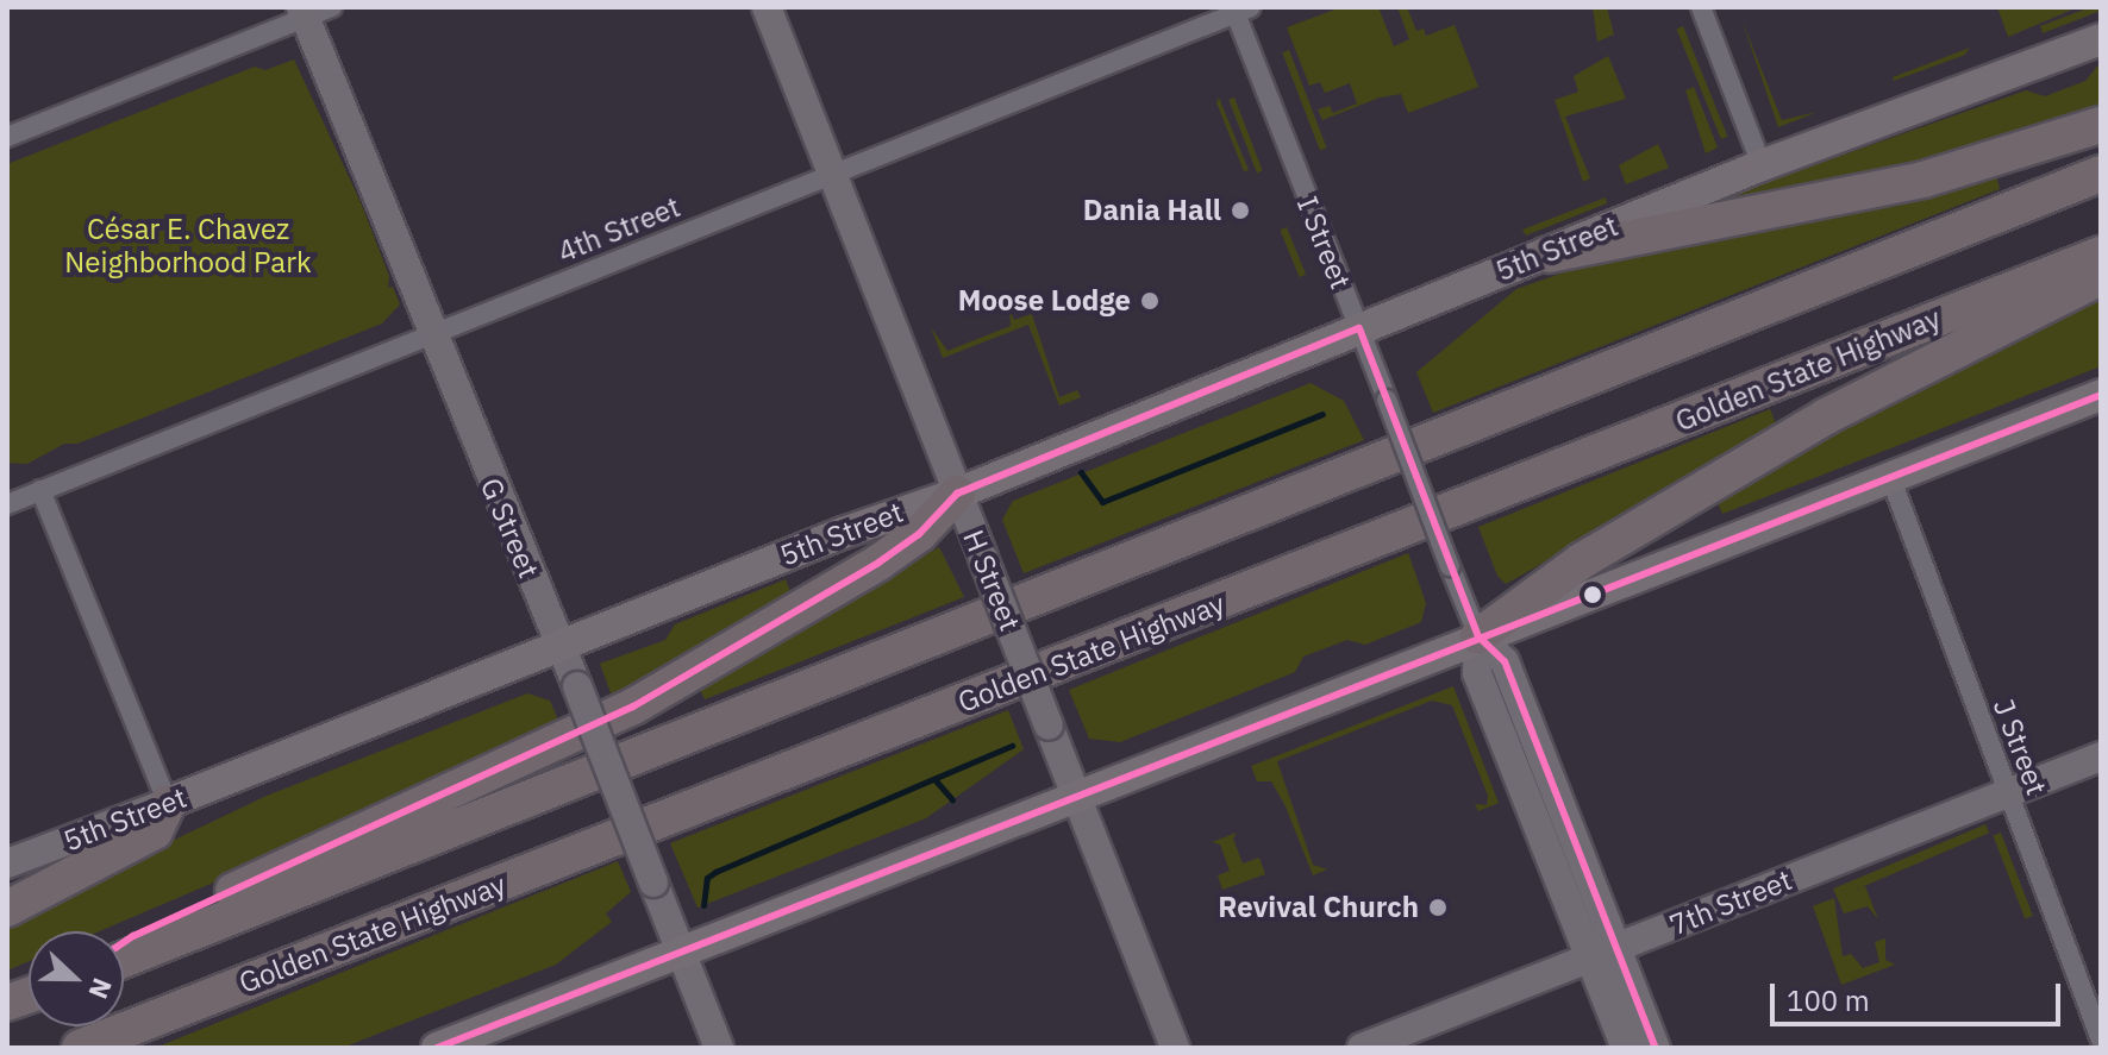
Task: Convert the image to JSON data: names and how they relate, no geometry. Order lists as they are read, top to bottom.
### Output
{
  "streets": {
    "highway": ["Golden State Highway"],
    "main road": [
      "I Street",
      "5th Street",
      "G Street",
      "H Street",
      "7th Street"
    ],
    "street": ["4th Street", "J Street"]
  },
  "crossings": [
    ["4th Street", "I Street"],
    ["4th Street", "G Street"],
    ["4th Street", "H Street"],
    ["I Street", "5th Street"],
    ["I Street", "7th Street"],
    ["5th Street", "G Street"],
    ["5th Street", "H Street"],
    ["J Street", "7th Street"]
  ],
  "parks": ["César E. Chavez Neighborhood Park"],
  "places": ["Dania Hall", "Moose Lodge", "Revival Church"],
  "scale_bar": "100 m",
  "north": "right"
}
